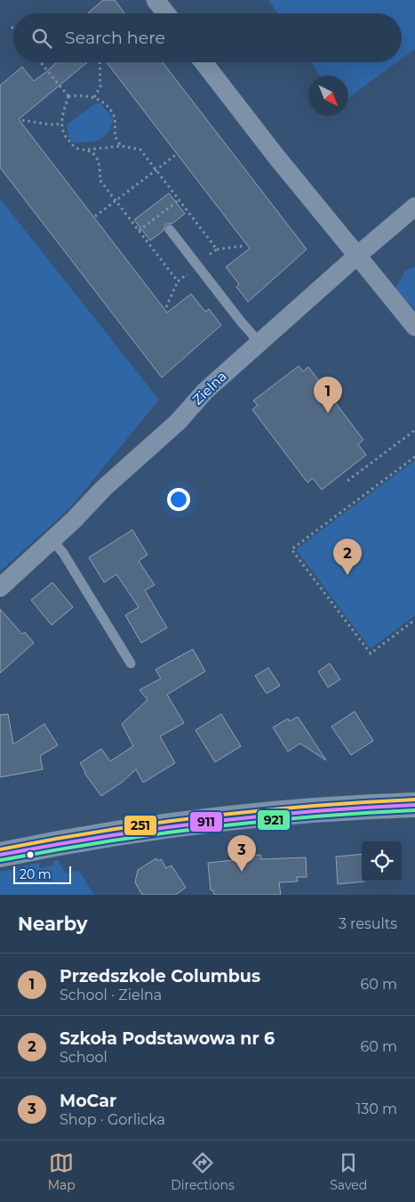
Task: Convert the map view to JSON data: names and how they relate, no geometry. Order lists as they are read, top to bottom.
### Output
{
  "streets": {
    "street": ["Zielna"]
  },
  "lines": ["transit line 251", "transit line 911", "transit line 921"],
  "scale_bar": "20 m",
  "north": "bottom right",
  "page": {
    "search": "Search here",
    "pins": ["1", "2", "3"],
    "scale": "20 m",
    "heading": ["Nearby", "3 results"],
    "list": [
      {
        "mark": "1",
        "name": "Przedszkole Columbus",
        "note": "School · Zielna",
        "value": "60 m"
      },
      {
        "mark": "2",
        "name": "Szkoła Podstawowa nr 6",
        "note": "School",
        "value": "60 m"
      },
      {
        "mark": "3",
        "name": "MoCar",
        "note": "Shop · Gorlicka",
        "value": "130 m"
      }
    ],
    "nav": ["Map", "Directions", "Saved"]
  }
}
